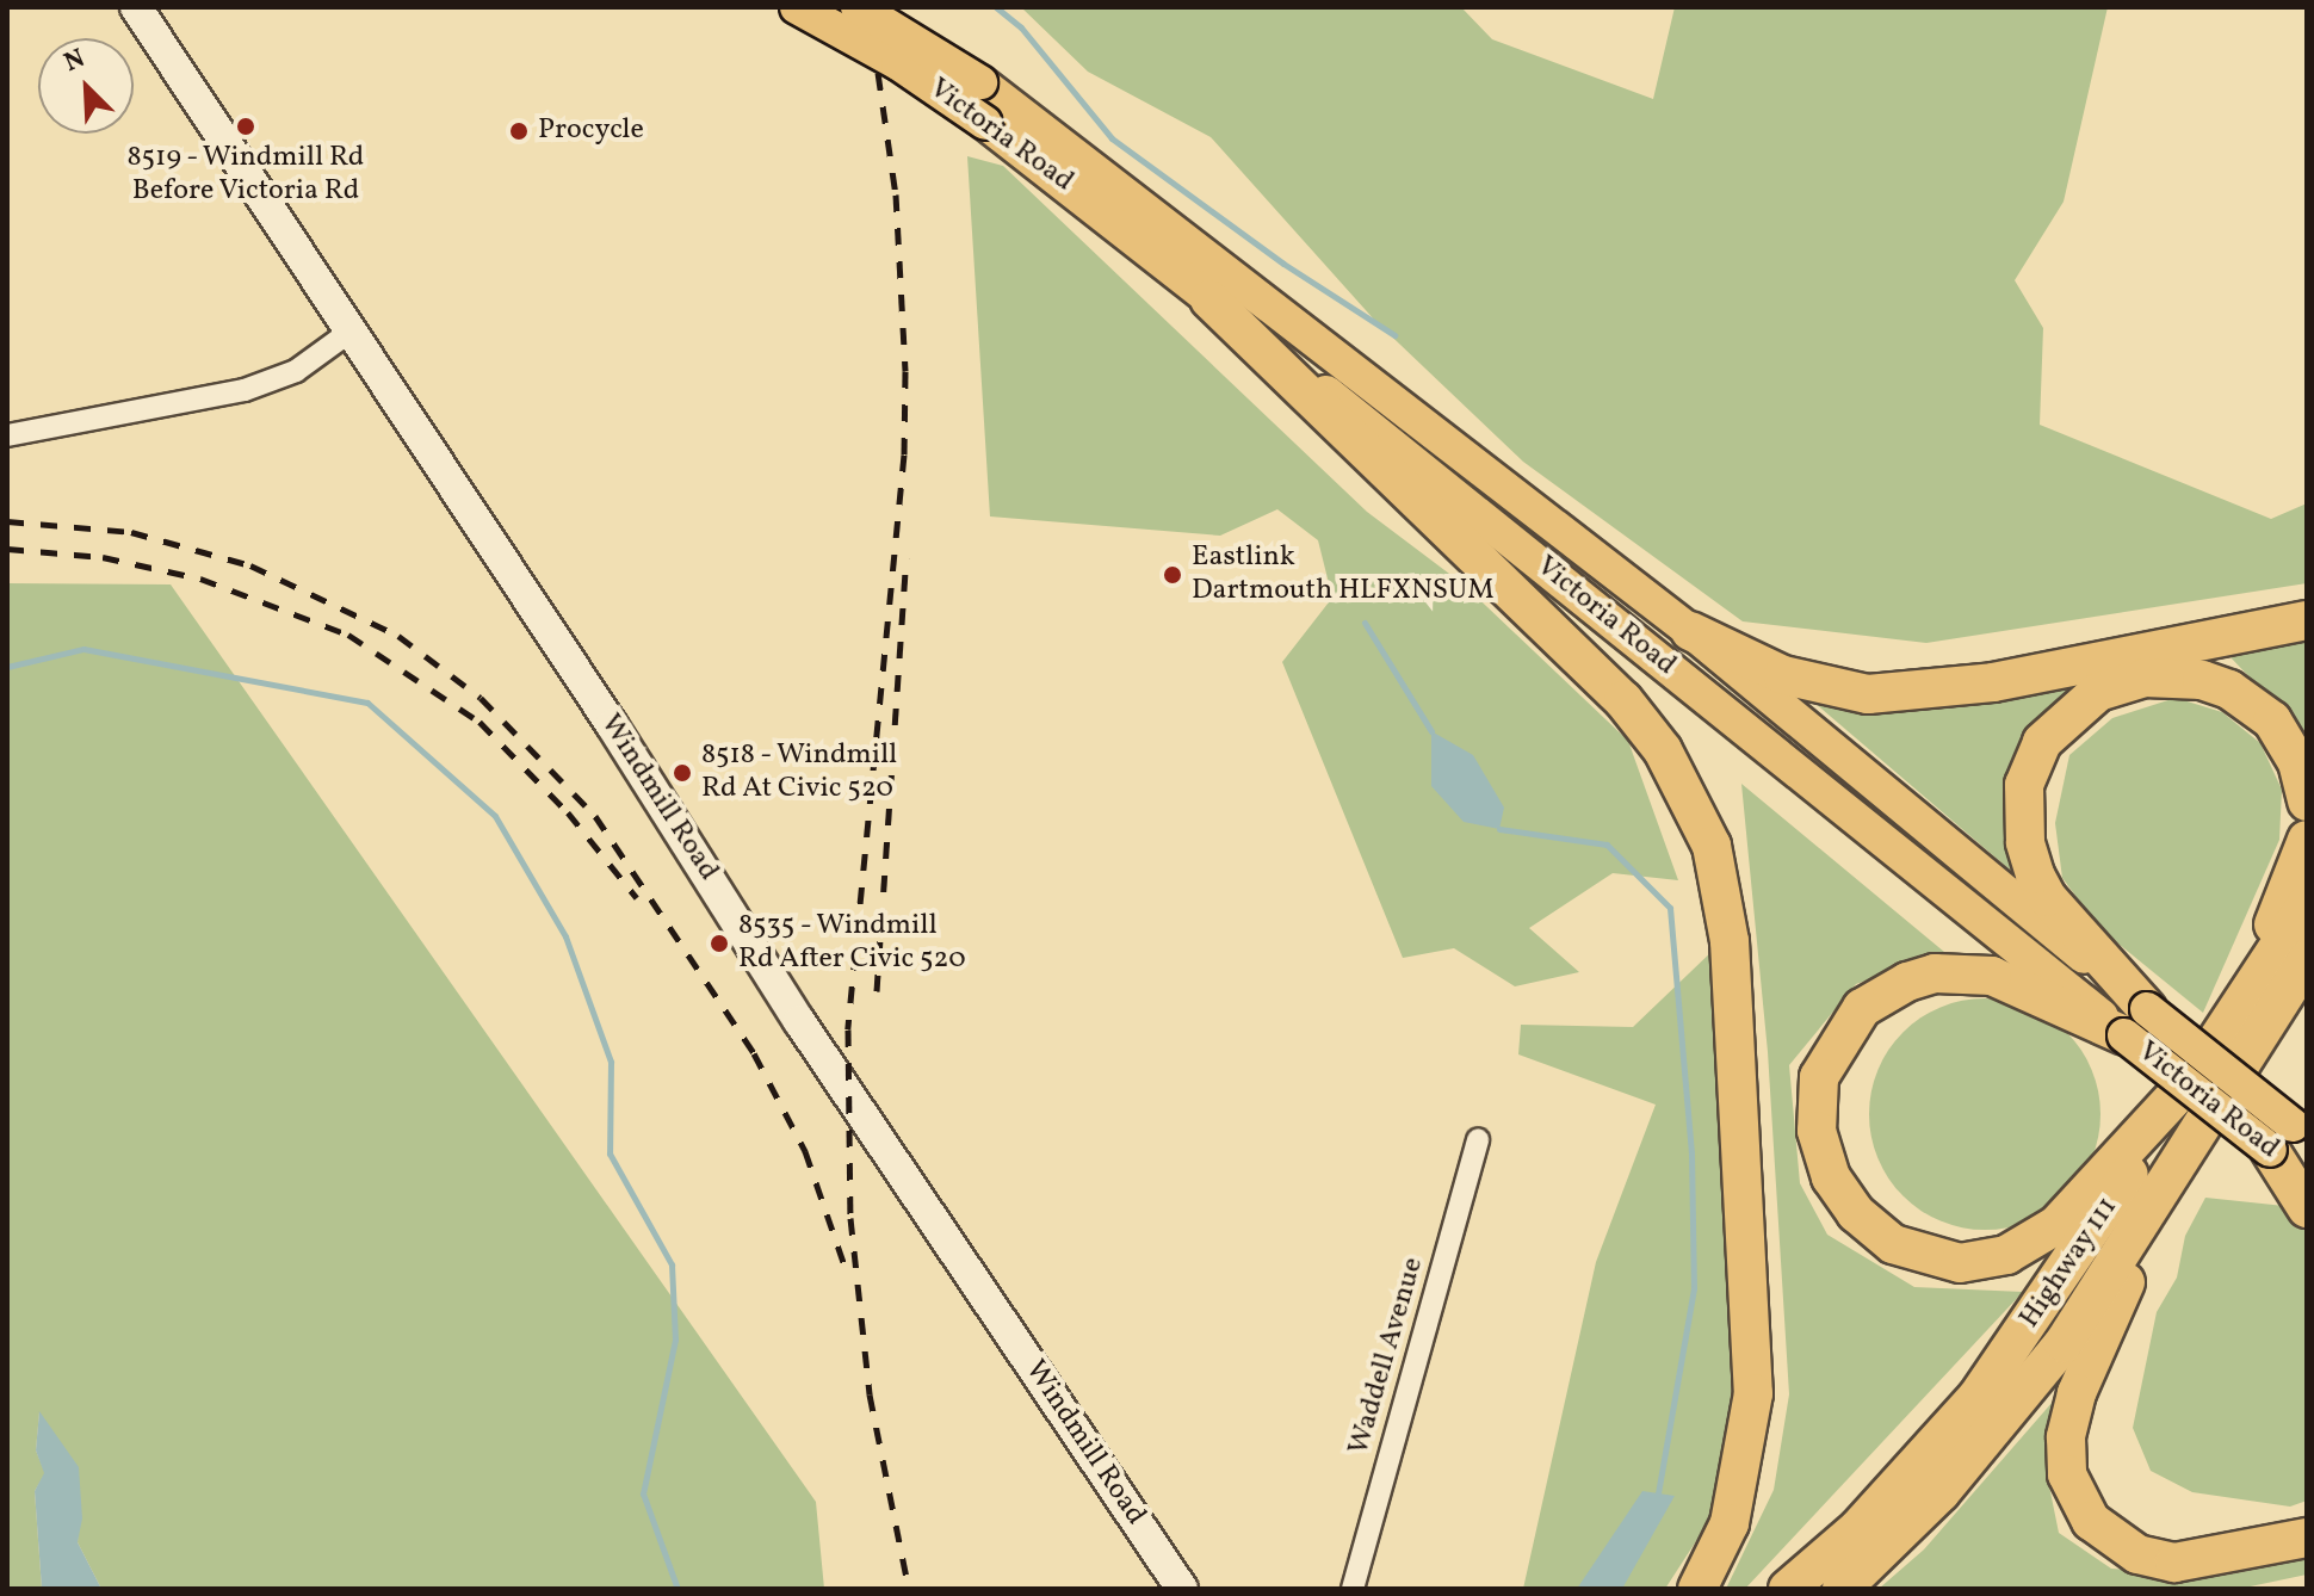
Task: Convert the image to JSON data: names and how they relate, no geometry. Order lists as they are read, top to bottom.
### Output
{
  "streets": {
    "highway": ["Highway 111"],
    "main road": ["Victoria Road", "Windmill Road"],
    "street": ["Waddell Avenue"]
  },
  "places": [
    "8519 - Windmill Rd Before Victoria Rd",
    "Procycle",
    "Eastlink Dartmouth HLFXNSUM",
    "8518 - Windmill Rd At Civic 520",
    "8535 - Windmill Rd After Civic 520"
  ],
  "north": "top left"
}
